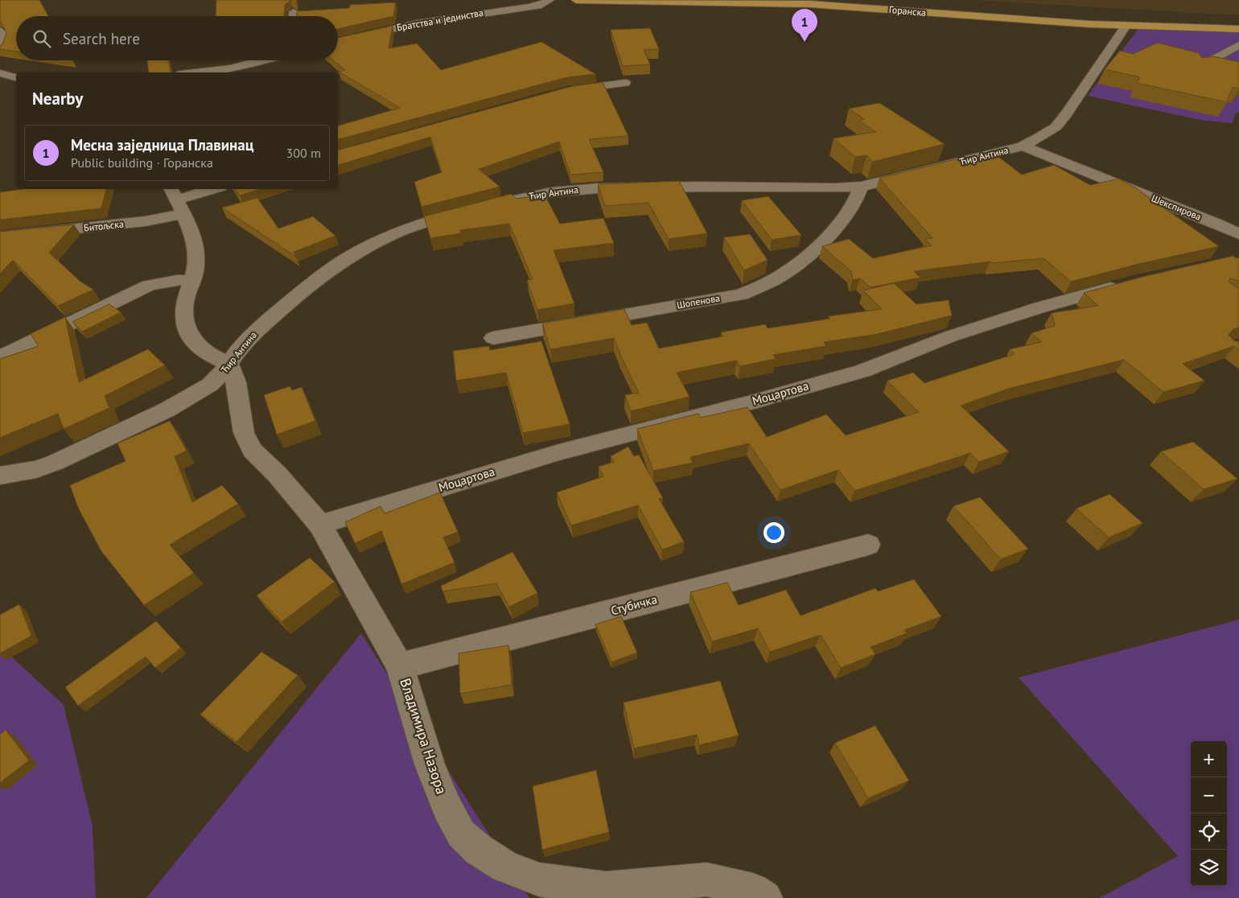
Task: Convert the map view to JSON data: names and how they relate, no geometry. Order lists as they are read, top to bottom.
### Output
{
  "streets": {
    "main road": ["Горанска"],
    "street": [
      "Братства и јединства",
      "Ћир Антина",
      "Шекспирова",
      "Битољска",
      "Шопенова",
      "Моцартова",
      "Стубичка",
      "Владимира Назора"
    ]
  },
  "crossings": [
    ["Горанска", "Ћир Антина"],
    ["Ћир Антина", "Шекспирова"],
    ["Ћир Антина", "Шопенова"],
    ["Ћир Антина", "Владимира Назора"],
    ["Моцартова", "Владимира Назора"],
    ["Стубичка", "Владимира Назора"]
  ],
  "page": {
    "pins": "1",
    "search": "Search here",
    "heading": "Nearby",
    "list": [
      {
        "mark": "1",
        "name": "Месна заједница Плавинац",
        "note": "Public building · Горанска",
        "value": "300 m"
      }
    ],
    "map_buttons": ["+", "−"]
  }
}
